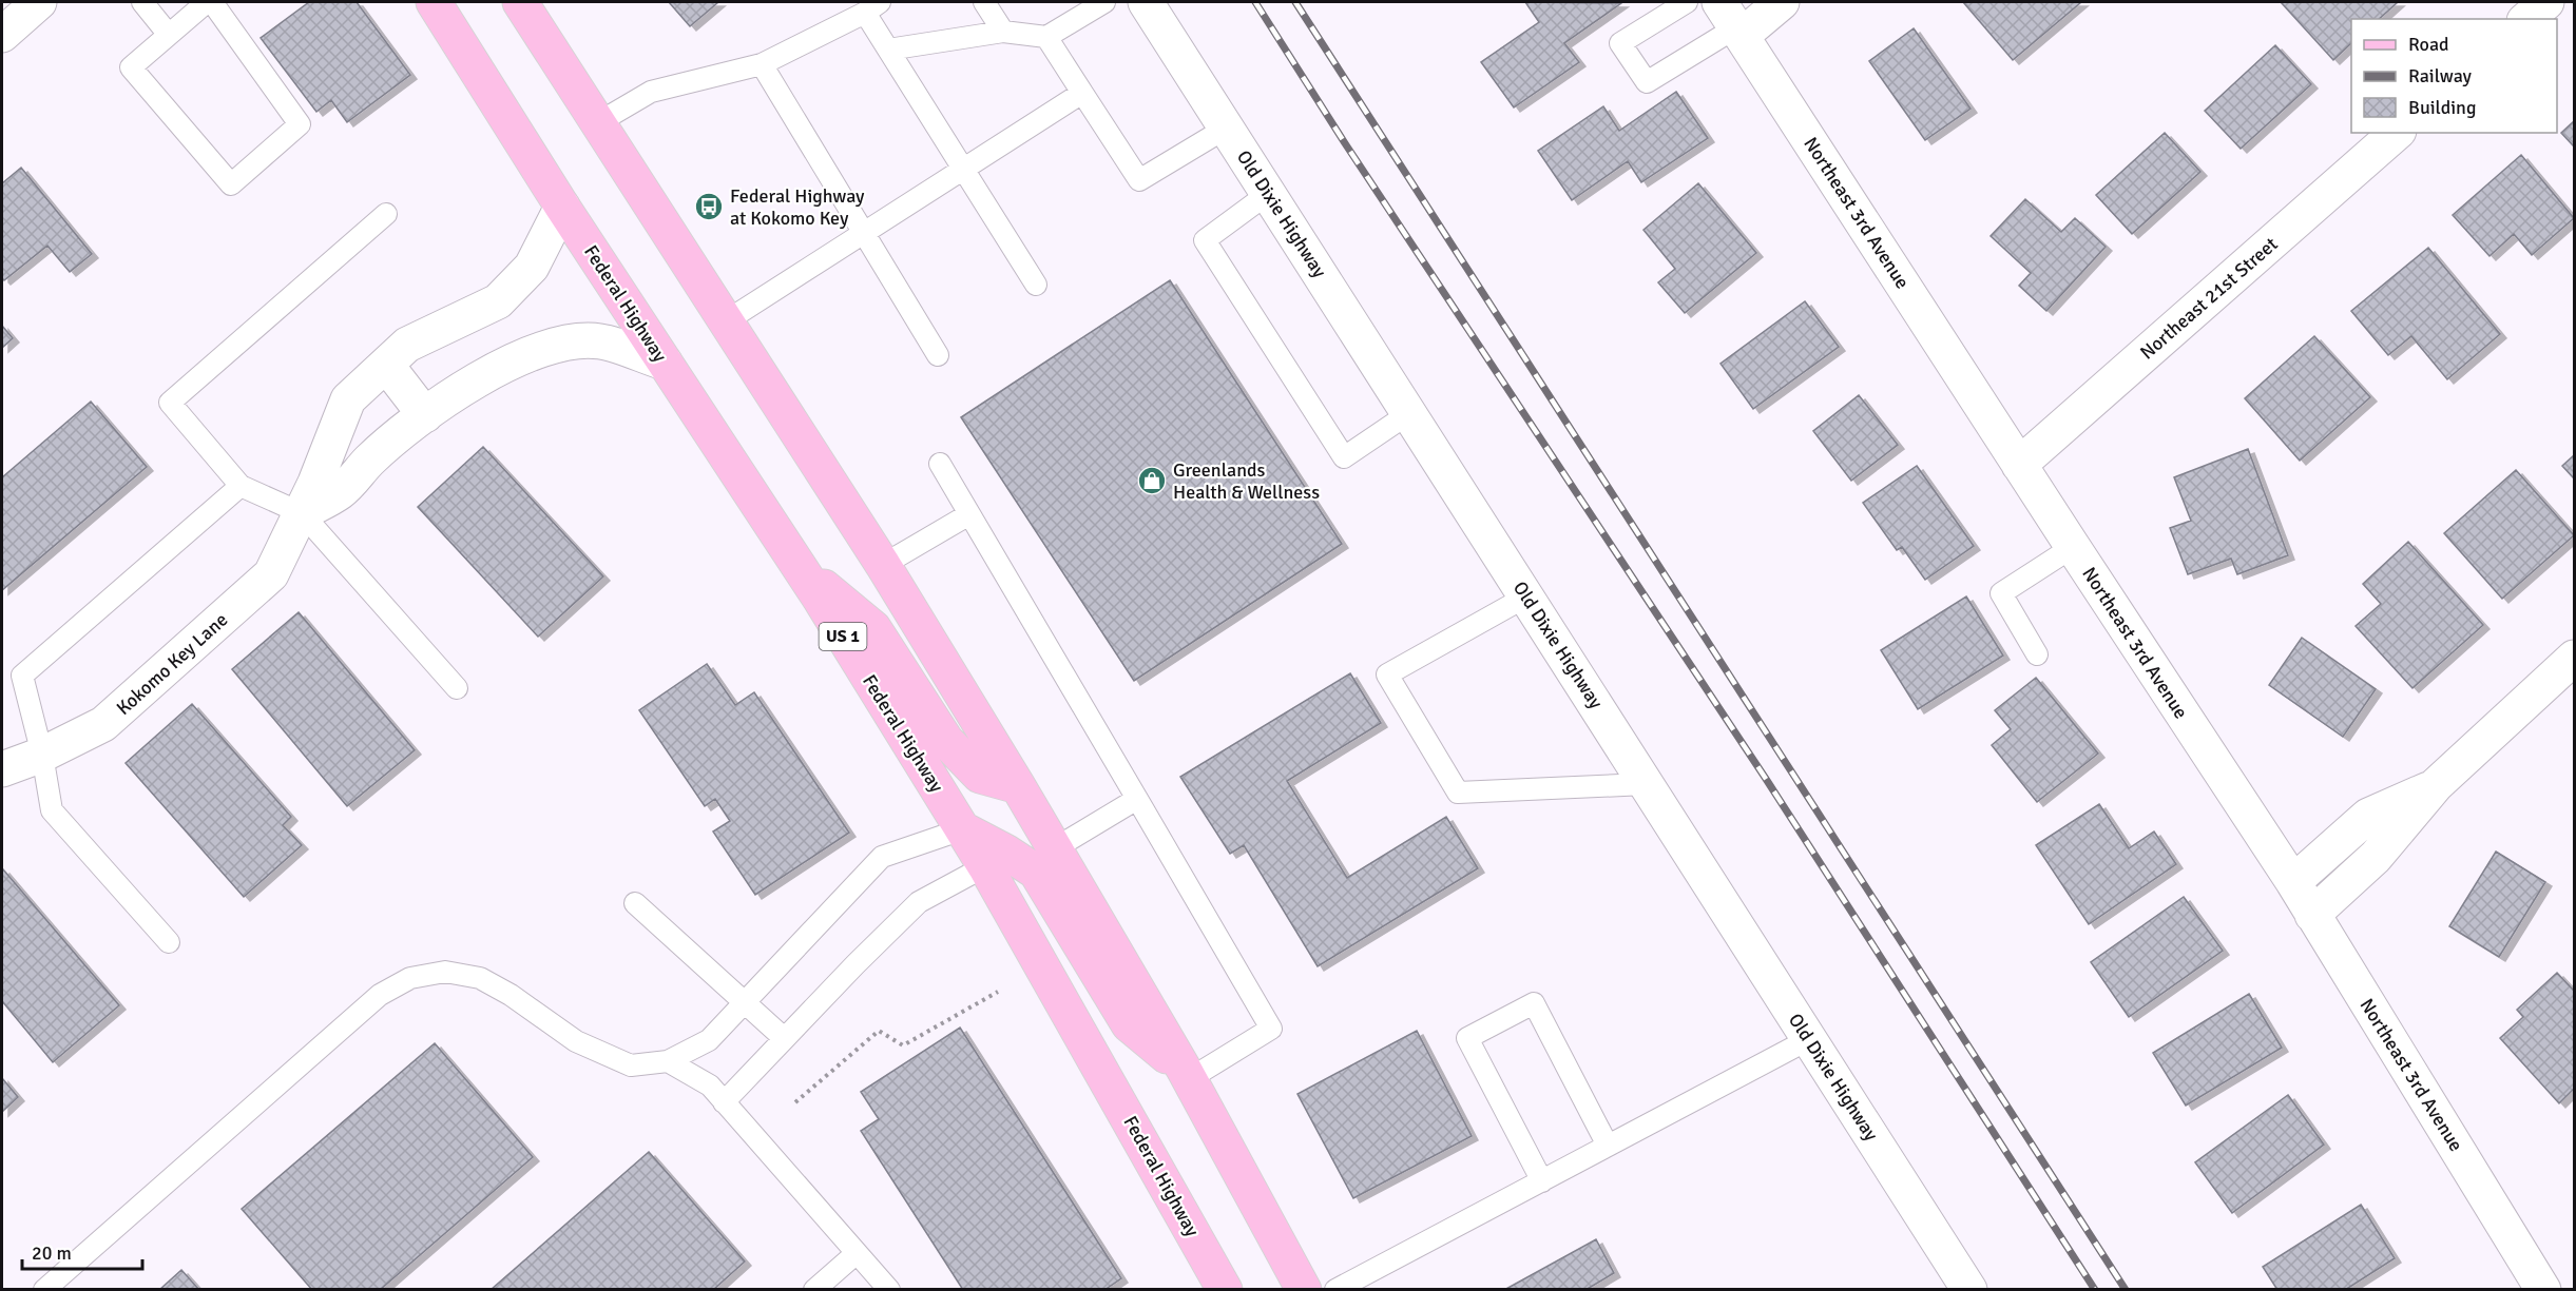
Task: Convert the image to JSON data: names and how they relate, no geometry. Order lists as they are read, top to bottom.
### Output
{
  "streets": {
    "main road": ["Federal Highway", "US 1"],
    "street": [
      "Northeast 3rd Avenue",
      "Old Dixie Highway",
      "Northeast 21st Street",
      "Kokomo Key Lane"
    ]
  },
  "crossings": [
    ["Northeast 3rd Avenue", "Northeast 21st Street"],
    ["Federal Highway", "Kokomo Key Lane"]
  ],
  "places": {
    "bus stop": ["Federal Highway at Kokomo Key"],
    "shop": ["Greenlands Health & Wellness"]
  },
  "legend": ["Road", "Railway", "Building"],
  "scale_bar": "20 m"
}
